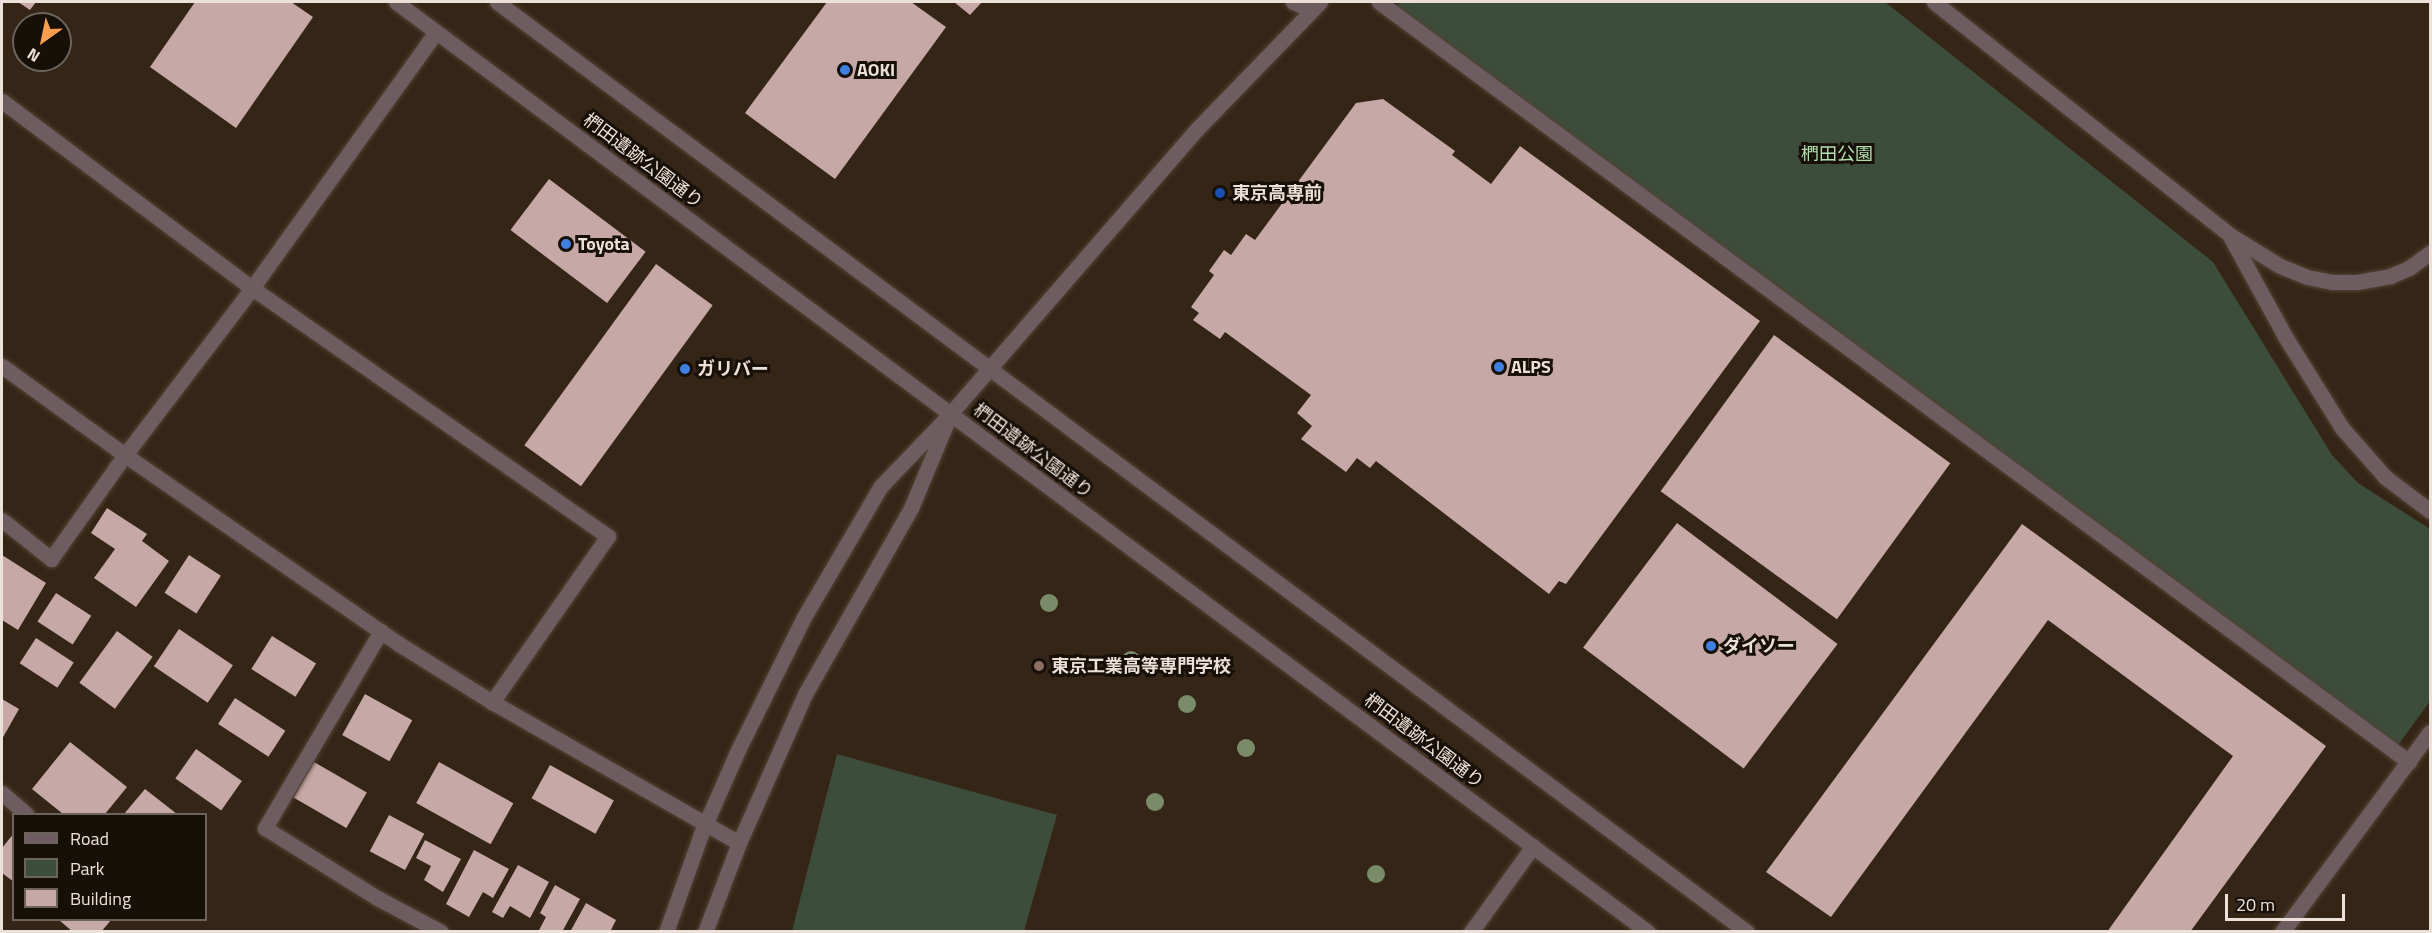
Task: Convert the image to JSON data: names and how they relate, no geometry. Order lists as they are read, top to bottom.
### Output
{
  "streets": {
    "street": ["椚田遺跡公園通り"]
  },
  "parks": ["椚田公園"],
  "places": [
    "AOKI",
    "東京高専前",
    "Toyota",
    "ALPS",
    "ガリバー",
    "ダイソー",
    "東京工業高等専門学校"
  ],
  "legend": ["Road", "Park", "Building"],
  "scale_bar": "20 m",
  "north": "bottom left"
}
